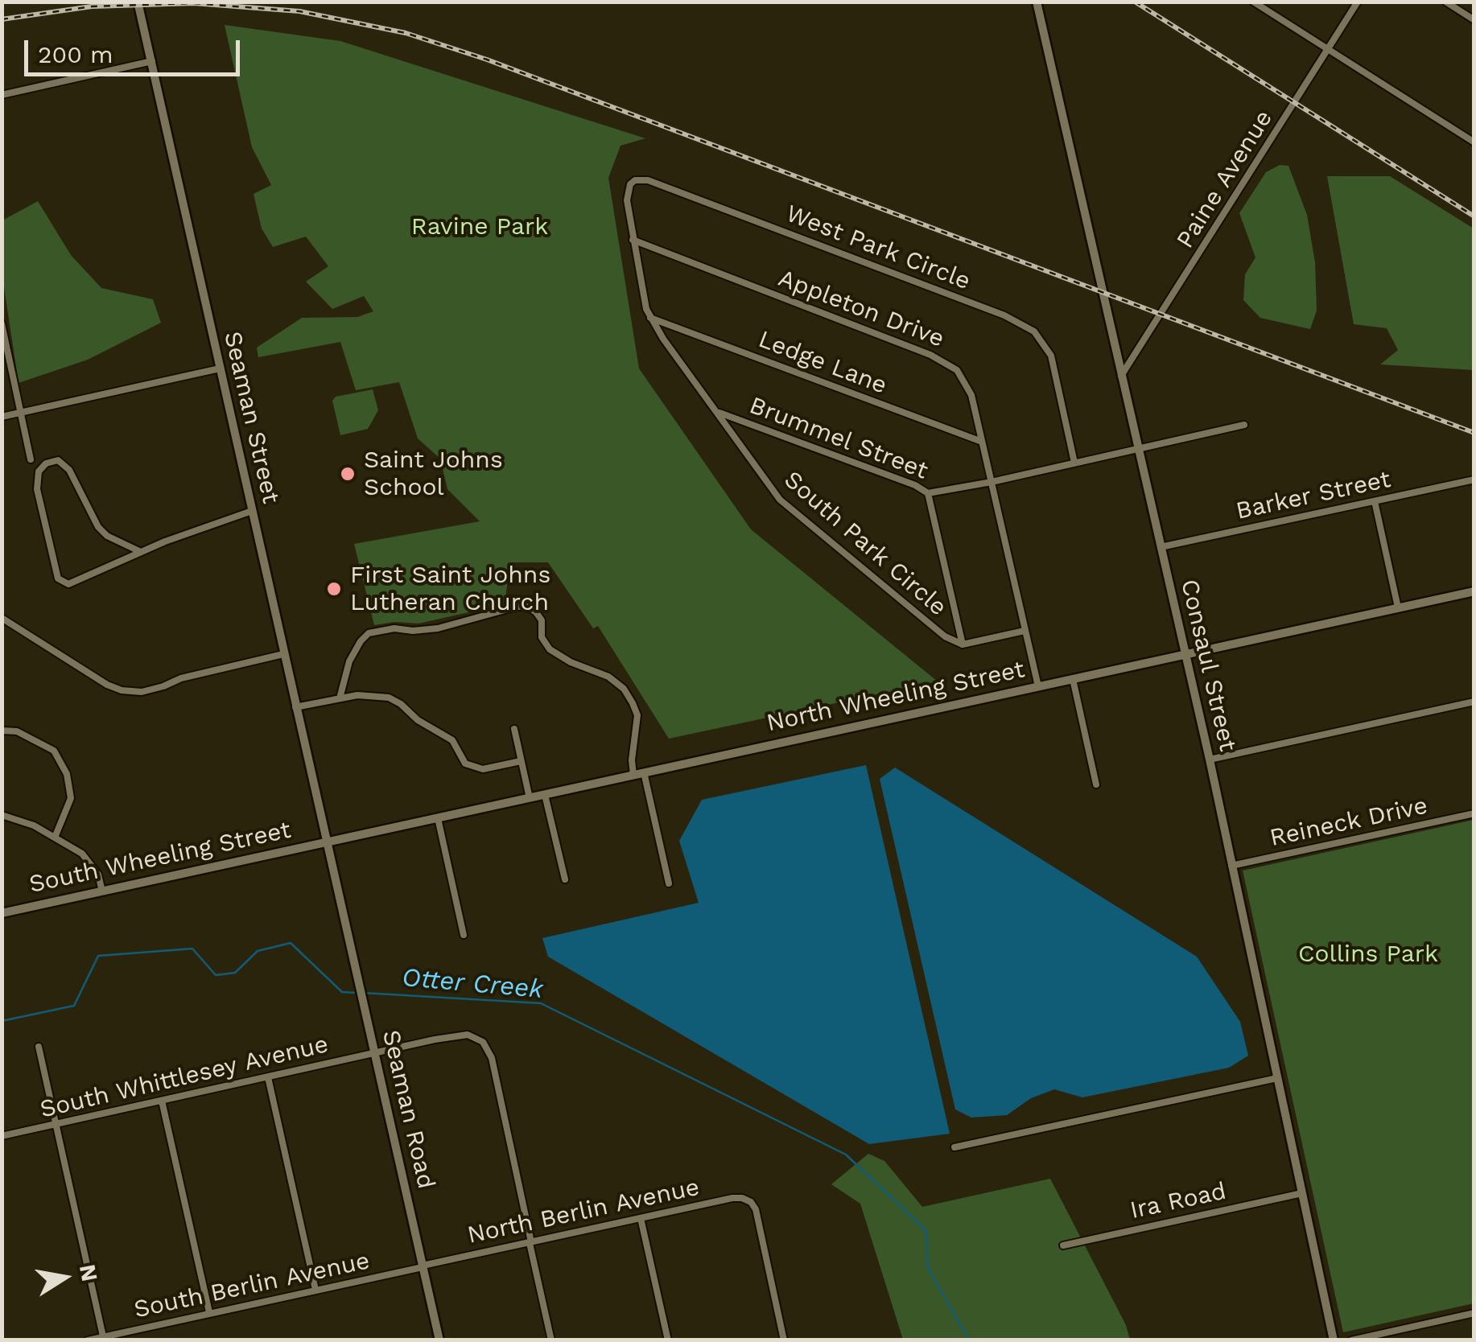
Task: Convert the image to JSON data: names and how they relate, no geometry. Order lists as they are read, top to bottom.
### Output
{
  "streets": {
    "street": [
      "Paine Avenue",
      "West Park Circle",
      "Appleton Drive",
      "Ledge Lane",
      "Seaman Street",
      "Brummel Street",
      "Barker Street",
      "South Park Circle",
      "Consaul Street",
      "North Wheeling Street",
      "Reineck Drive",
      "South Wheeling Street",
      "South Whittlesey Avenue",
      "Seaman Road",
      "Ira Road",
      "North Berlin Avenue",
      "South Berlin Avenue"
    ]
  },
  "crossings": [
    ["Paine Avenue", "Consaul Street"],
    ["West Park Circle", "Appleton Drive"],
    ["West Park Circle", "Brummel Street"],
    ["West Park Circle", "South Park Circle"],
    ["Appleton Drive", "Ledge Lane"],
    ["Appleton Drive", "Brummel Street"],
    ["Appleton Drive", "South Park Circle"],
    ["Appleton Drive", "North Wheeling Street"],
    ["Ledge Lane", "South Park Circle"],
    ["Seaman Street", "North Wheeling Street"],
    ["Seaman Street", "South Wheeling Street"],
    ["Seaman Street", "Seaman Road"],
    ["Brummel Street", "South Park Circle"],
    ["Brummel Street", "Consaul Street"],
    ["Barker Street", "Consaul Street"],
    ["Consaul Street", "North Wheeling Street"],
    ["Consaul Street", "Reineck Drive"],
    ["Consaul Street", "Ira Road"],
    ["North Wheeling Street", "South Wheeling Street"],
    ["North Wheeling Street", "Seaman Road"],
    ["South Wheeling Street", "Seaman Road"],
    ["South Whittlesey Avenue", "Seaman Road"],
    ["South Whittlesey Avenue", "North Berlin Avenue"],
    ["Seaman Road", "North Berlin Avenue"],
    ["Seaman Road", "South Berlin Avenue"],
    ["North Berlin Avenue", "South Berlin Avenue"]
  ],
  "water": ["Otter Creek"],
  "parks": ["Ravine Park", "Collins Park"],
  "places": ["Saint Johns School", "First Saint Johns Lutheran Church"],
  "scale_bar": "200 m",
  "north": "right"
}
